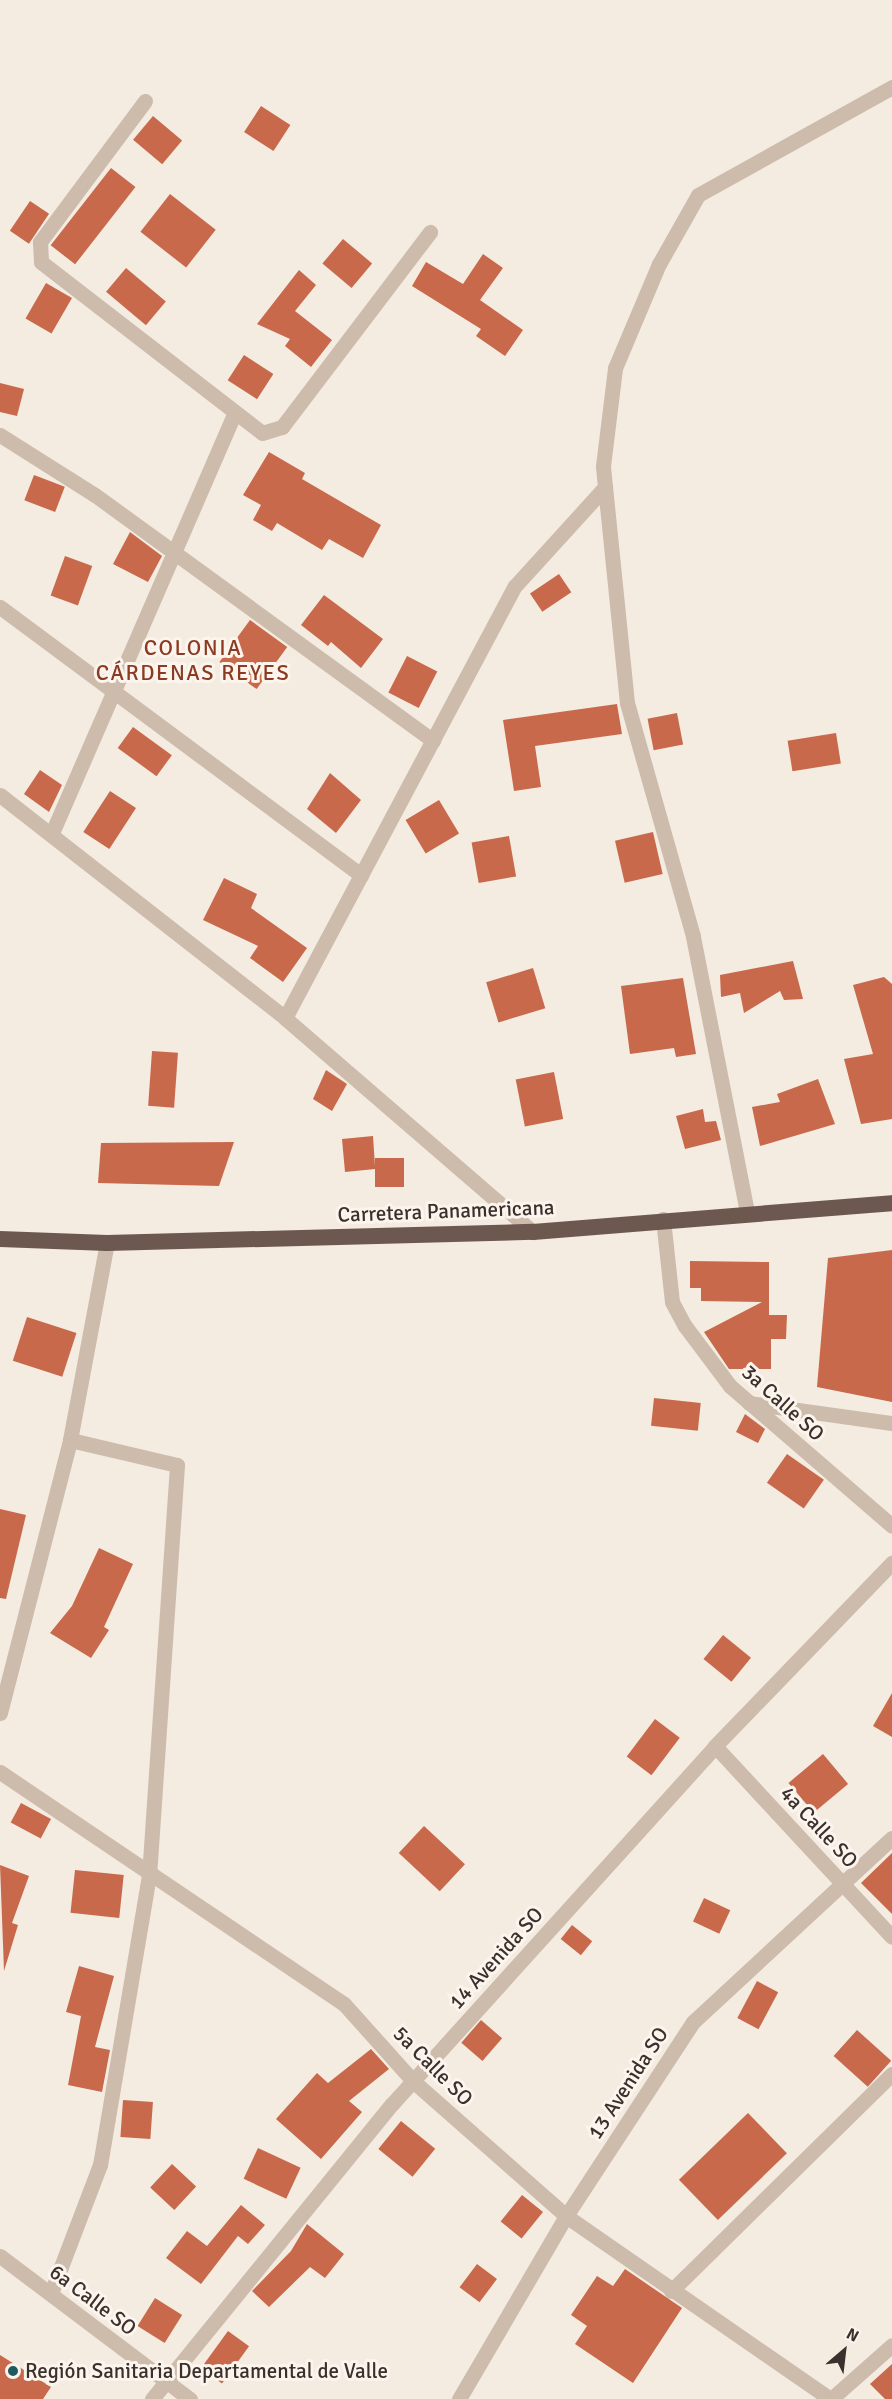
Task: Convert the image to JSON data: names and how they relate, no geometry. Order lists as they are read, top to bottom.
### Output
{
  "streets": {
    "highway": ["Carretera Panamericana"],
    "street": [
      "3a Calle SO",
      "4a Calle SO",
      "14 Avenida SO",
      "5a Calle SO",
      "13 Avenida SO",
      "6a Calle SO"
    ]
  },
  "crossings": [
    ["Carretera Panamericana", "3a Calle SO"],
    ["4a Calle SO", "14 Avenida SO"],
    ["4a Calle SO", "13 Avenida SO"],
    ["14 Avenida SO", "5a Calle SO"],
    ["14 Avenida SO", "6a Calle SO"],
    ["5a Calle SO", "13 Avenida SO"]
  ],
  "districts": ["COLONIA CÁRDENAS REYES"],
  "places": ["Región Sanitaria Departamental de Valle"],
  "north": "top right"
}
